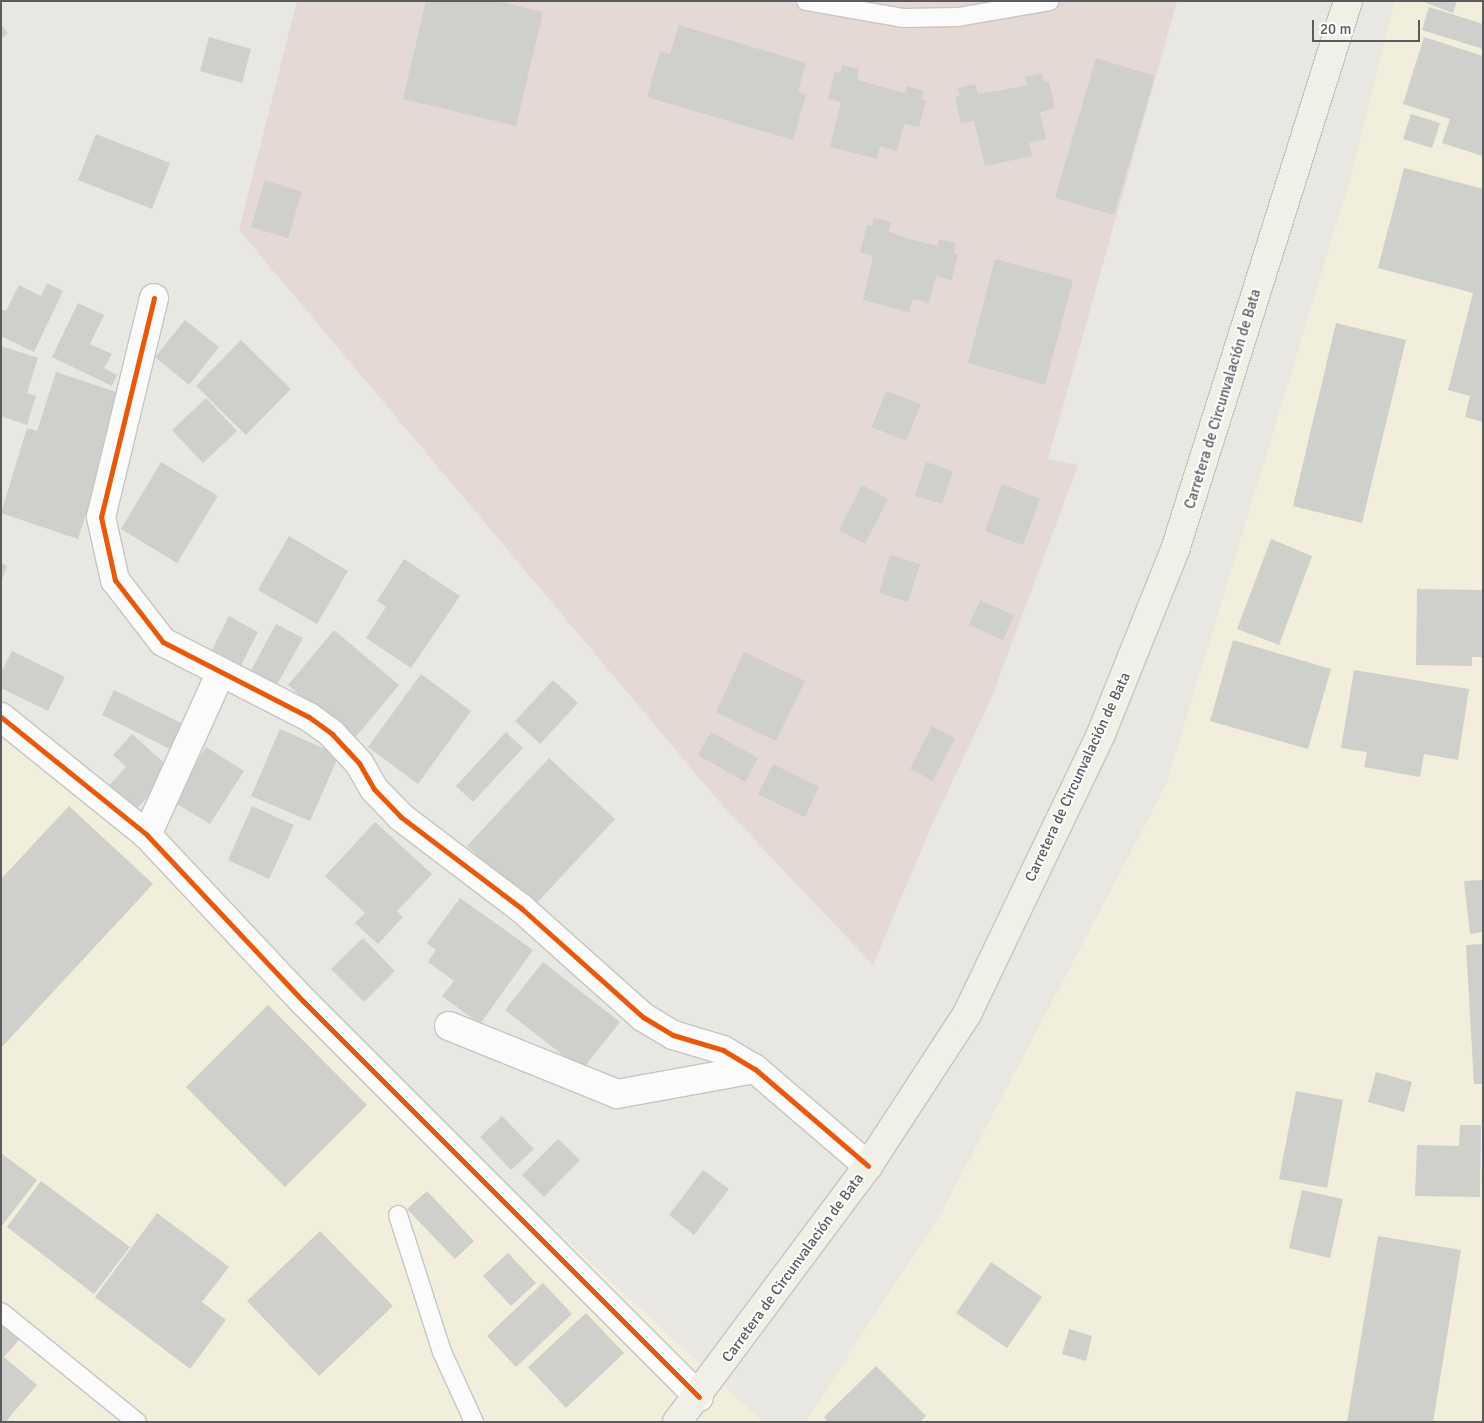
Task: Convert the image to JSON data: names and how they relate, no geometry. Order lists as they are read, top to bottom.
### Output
{
  "streets": {
    "main road": ["Carretera de Circunvalación de Bata"]
  },
  "scale_bar": "20 m"
}
